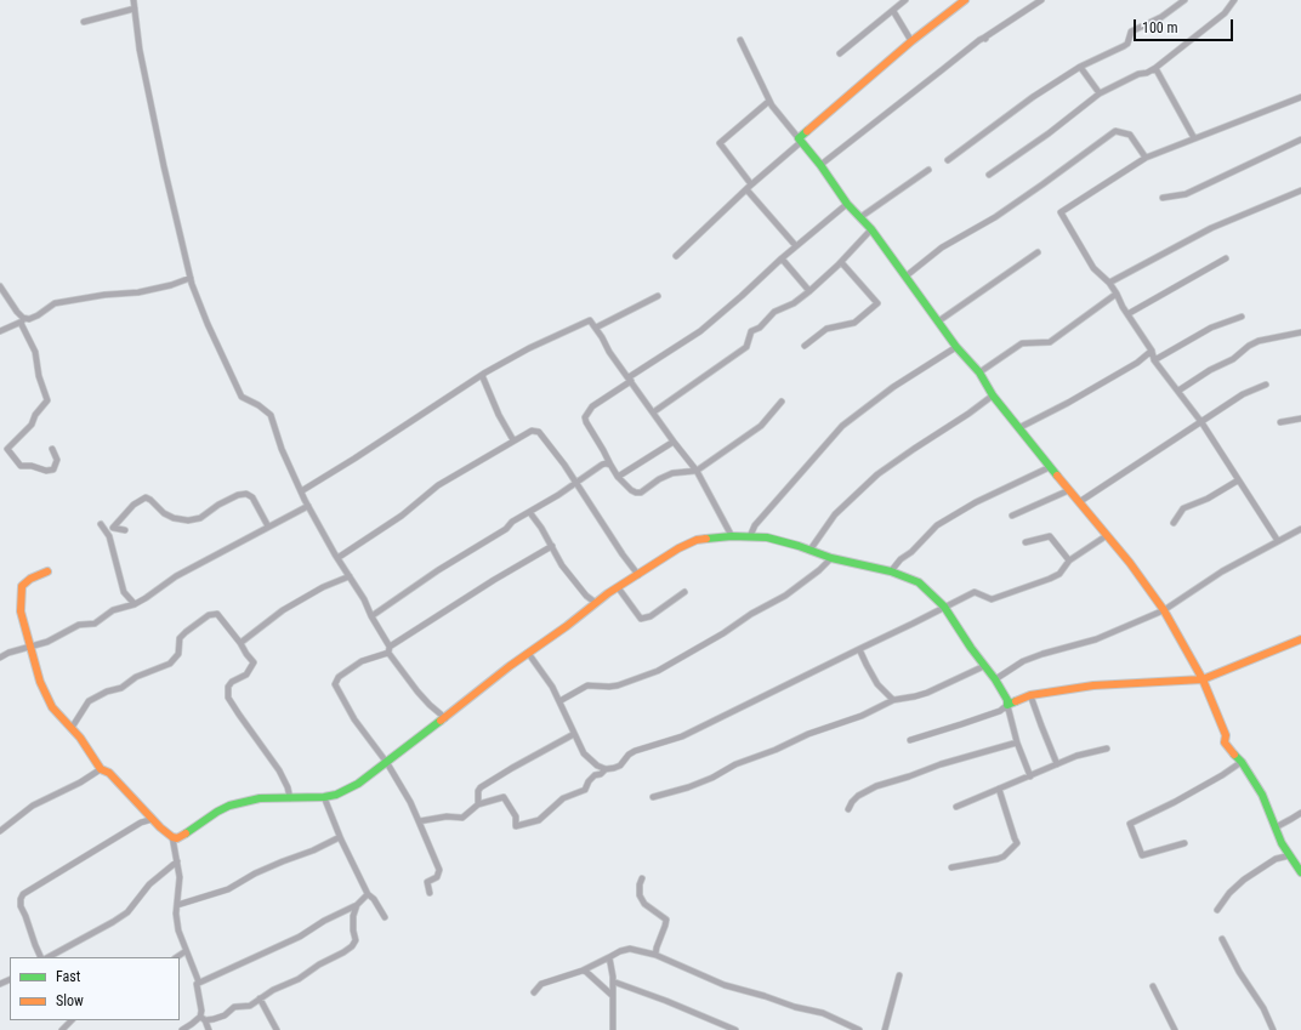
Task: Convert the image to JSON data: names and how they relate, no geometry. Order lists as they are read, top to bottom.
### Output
{
  "legend": ["Fast", "Slow"],
  "scale_bar": "100 m"
}
